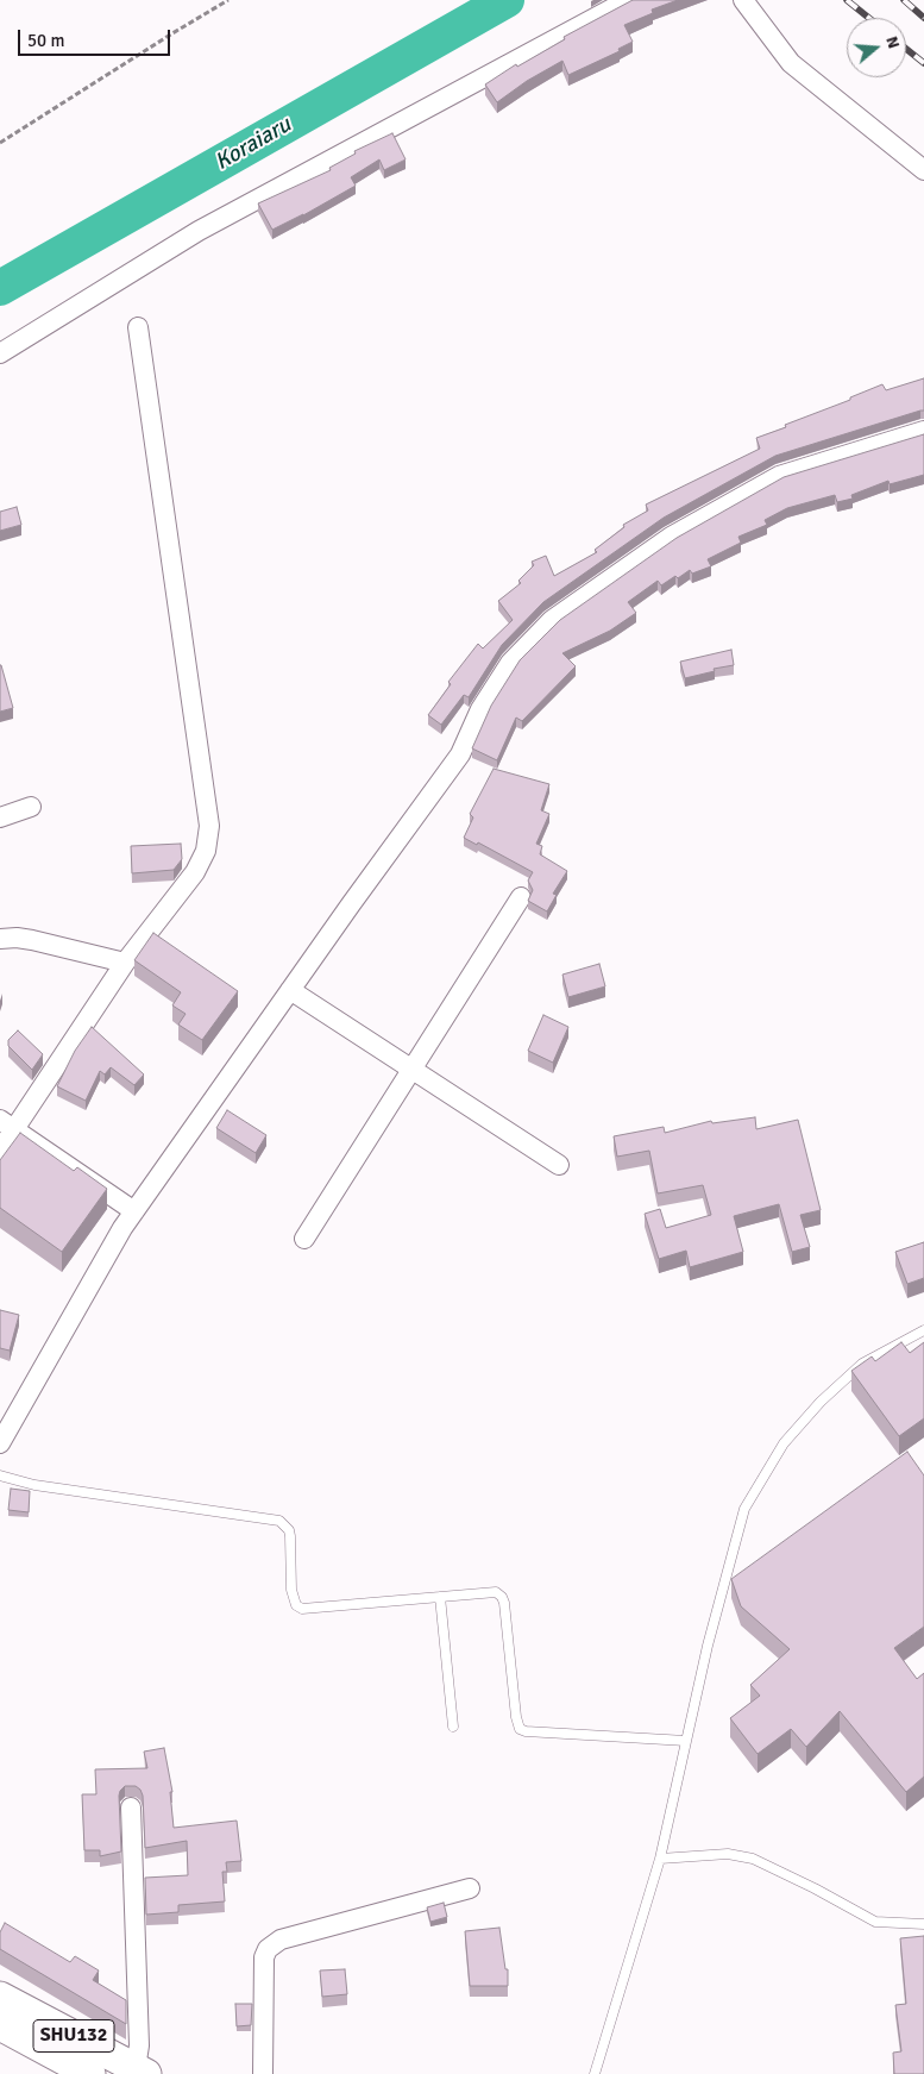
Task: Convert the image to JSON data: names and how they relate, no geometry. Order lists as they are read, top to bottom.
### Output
{
  "streets": {
    "main road": ["SHU132"]
  },
  "water": ["Koraiaru"],
  "scale_bar": "50 m",
  "north": "right"
}
